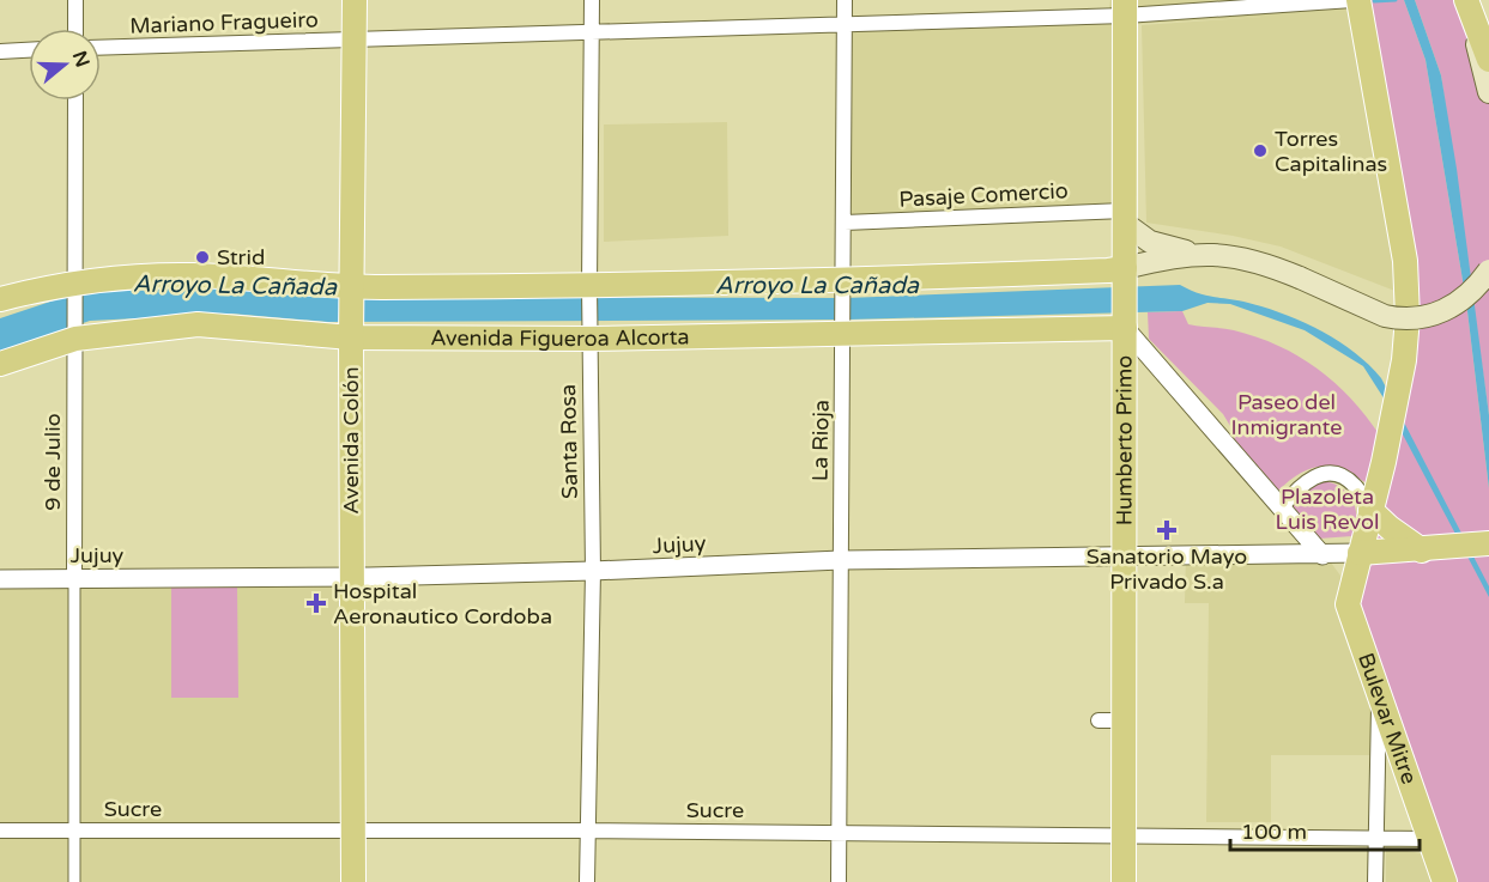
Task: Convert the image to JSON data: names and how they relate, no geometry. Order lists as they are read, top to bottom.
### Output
{
  "streets": {
    "main road": [
      "Avenida Figueroa Alcorta",
      "Avenida Colón",
      "Humberto Primo",
      "Bulevar Mitre"
    ],
    "street": [
      "Mariano Fragueiro",
      "Pasaje Comercio",
      "La Rioja",
      "Santa Rosa",
      "9 de Julio",
      "Jujuy",
      "Sucre"
    ]
  },
  "crossings": [
    ["Mariano Fragueiro", "Avenida Colón"],
    ["Mariano Fragueiro", "La Rioja"],
    ["Mariano Fragueiro", "Humberto Primo"],
    ["Mariano Fragueiro", "Santa Rosa"],
    ["Pasaje Comercio", "La Rioja"],
    ["Pasaje Comercio", "Humberto Primo"],
    ["Avenida Figueroa Alcorta", "Avenida Colón"],
    ["Avenida Figueroa Alcorta", "La Rioja"],
    ["Avenida Figueroa Alcorta", "Humberto Primo"],
    ["Avenida Figueroa Alcorta", "Santa Rosa"],
    ["Avenida Figueroa Alcorta", "9 de Julio"],
    ["Avenida Colón", "Jujuy"],
    ["Avenida Colón", "Sucre"],
    ["La Rioja", "Jujuy"],
    ["La Rioja", "Sucre"],
    ["Humberto Primo", "Jujuy"],
    ["Humberto Primo", "Sucre"],
    ["Santa Rosa", "Jujuy"],
    ["Santa Rosa", "Sucre"],
    ["9 de Julio", "Jujuy"],
    ["9 de Julio", "Sucre"],
    ["Jujuy", "Bulevar Mitre"],
    ["Bulevar Mitre", "Sucre"]
  ],
  "water": ["Arroyo La Cañada"],
  "parks": ["Paseo del Inmigrante", "Plazoleta Luis Revol"],
  "places": {
    "other": ["Torres Capitalinas", "Strid"],
    "health": ["Sanatorio Mayo Privado S.a", "Hospital Aeronautico Cordoba"]
  },
  "scale_bar": "100 m",
  "north": "right"
}
